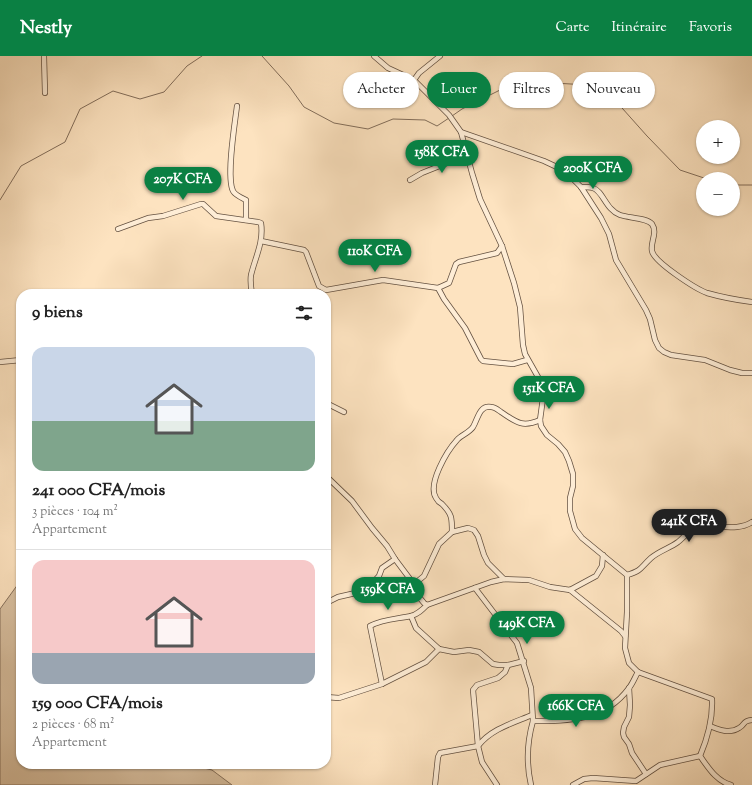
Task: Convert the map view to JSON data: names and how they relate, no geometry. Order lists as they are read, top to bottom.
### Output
{
  "page": {
    "header": "Nestly",
    "nav": ["Carte", "Itinéraire", "Favoris"],
    "chip": [
      "Acheter",
      "Louer",
      "Filtres",
      "Nouveau"
    ],
    "map_buttons": ["+", "−"],
    "price": [
      "158K CFA",
      "200K CFA",
      "207K CFA",
      "110K CFA",
      "151K CFA",
      "241K CFA",
      "159K CFA",
      "149K CFA",
      "166K CFA"
    ],
    "heading": "9 biens",
    "list": [
      {
        "name": "241 000 CFA/mois",
        "note": "3 pièces · 104 m² · Appartement"
      },
      {
        "name": "159 000 CFA/mois",
        "note": "2 pièces · 68 m² · Appartement"
      }
    ]
  }
}
